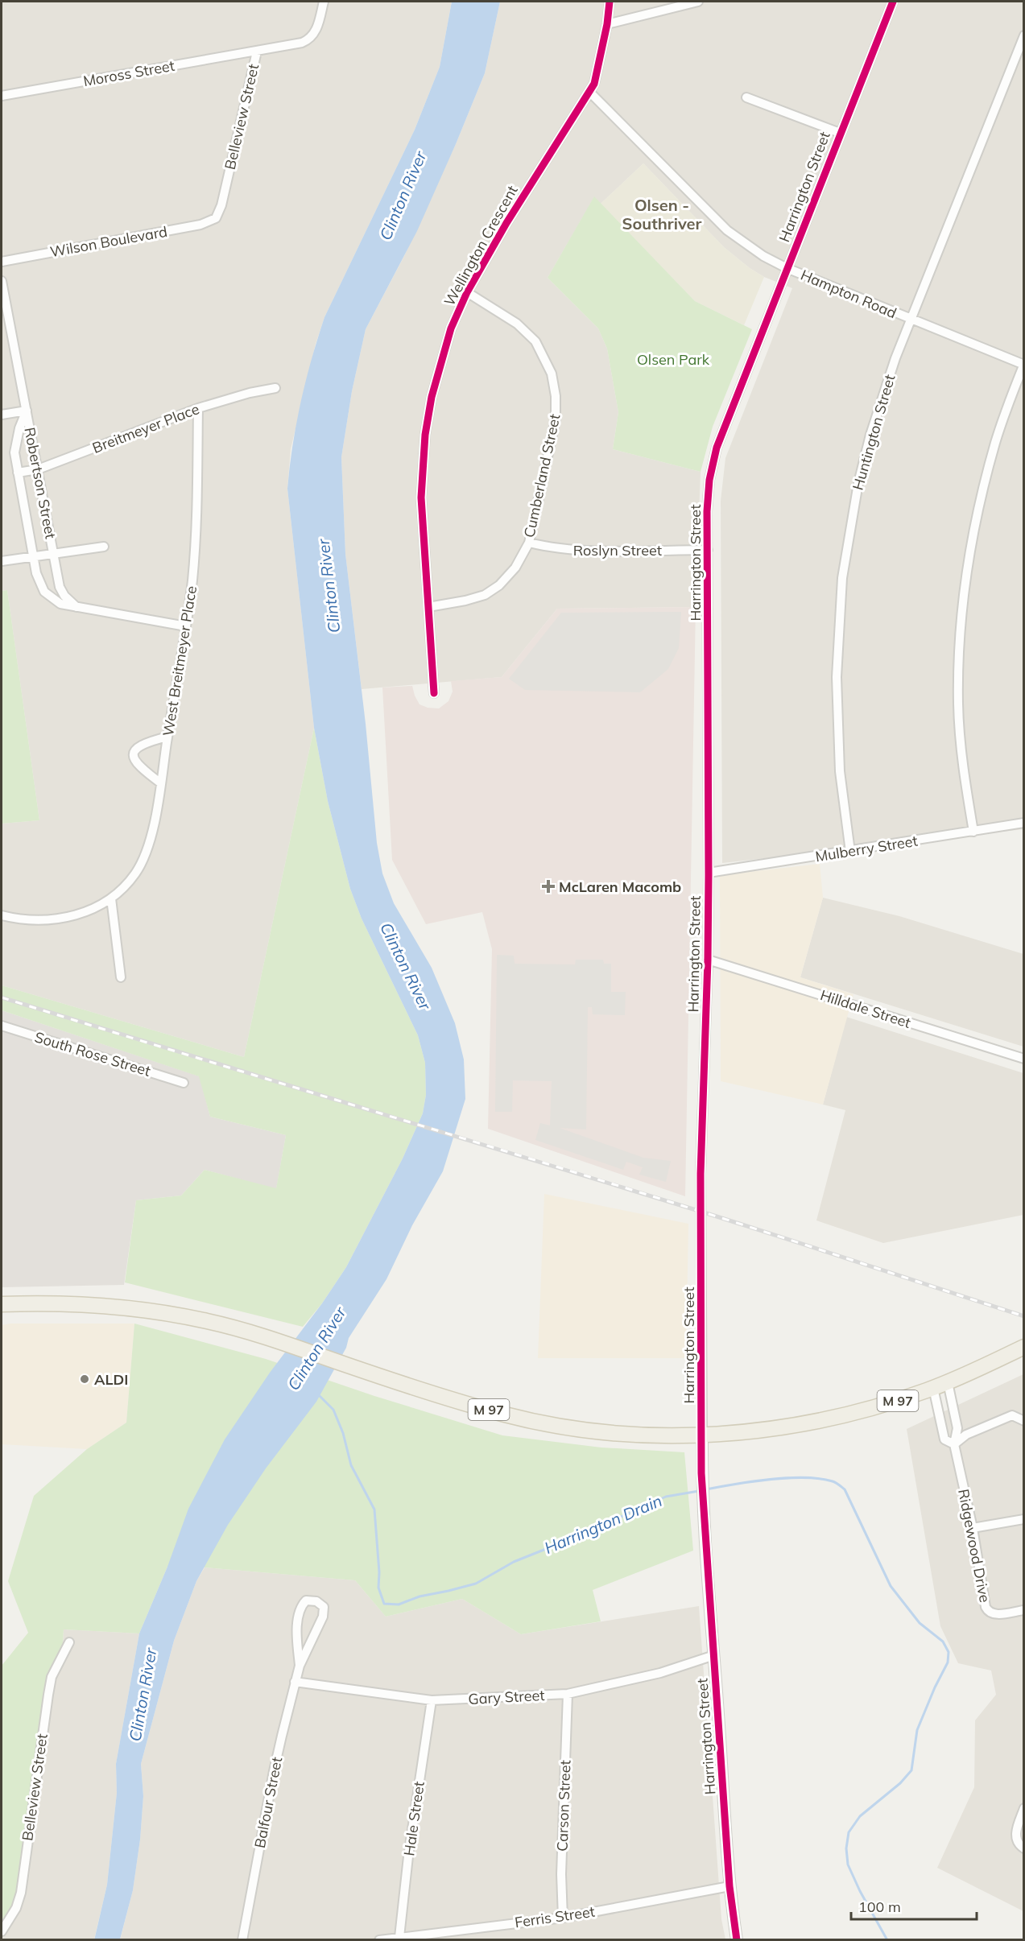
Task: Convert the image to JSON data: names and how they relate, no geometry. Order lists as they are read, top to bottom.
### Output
{
  "streets": {
    "main road": ["M 97"],
    "street": [
      "Moross Street",
      "Belleview Street",
      "Harrington Street",
      "Wilson Boulevard",
      "Wellington Crescent",
      "Hampton Road",
      "Breitmeyer Place",
      "Huntington Street",
      "Cumberland Street",
      "Robertson Street",
      "Roslyn Street",
      "West Breitmeyer Place",
      "Mulberry Street",
      "Hilldale Street",
      "South Rose Street",
      "Ridgewood Drive",
      "Gary Street",
      "Balfour Street",
      "Carson Street",
      "Hale Street",
      "Ferris Street"
    ]
  },
  "crossings": [
    ["Moross Street", "Belleview Street"],
    ["Belleview Street", "Wilson Boulevard"],
    ["Harrington Street", "Hampton Road"],
    ["Harrington Street", "Roslyn Street"],
    ["Harrington Street", "Mulberry Street"],
    ["Harrington Street", "Hilldale Street"],
    ["Harrington Street", "M 97"],
    ["Harrington Street", "Gary Street"],
    ["Harrington Street", "Ferris Street"],
    ["Wellington Crescent", "Hampton Road"],
    ["Wellington Crescent", "Cumberland Street"],
    ["Hampton Road", "Huntington Street"],
    ["Breitmeyer Place", "Robertson Street"],
    ["Breitmeyer Place", "West Breitmeyer Place"],
    ["Huntington Street", "Mulberry Street"],
    ["Cumberland Street", "Roslyn Street"],
    ["Robertson Street", "West Breitmeyer Place"],
    ["M 97", "Ridgewood Drive"],
    ["Gary Street", "Balfour Street"],
    ["Gary Street", "Carson Street"],
    ["Gary Street", "Hale Street"],
    ["Carson Street", "Ferris Street"],
    ["Hale Street", "Ferris Street"]
  ],
  "districts": ["Olsen - Southriver"],
  "water": ["Clinton River", "Harrington Drain"],
  "parks": ["Olsen Park"],
  "places": {
    "health": ["McLaren Macomb"],
    "other": ["ALDI"]
  },
  "scale_bar": "100 m"
}
